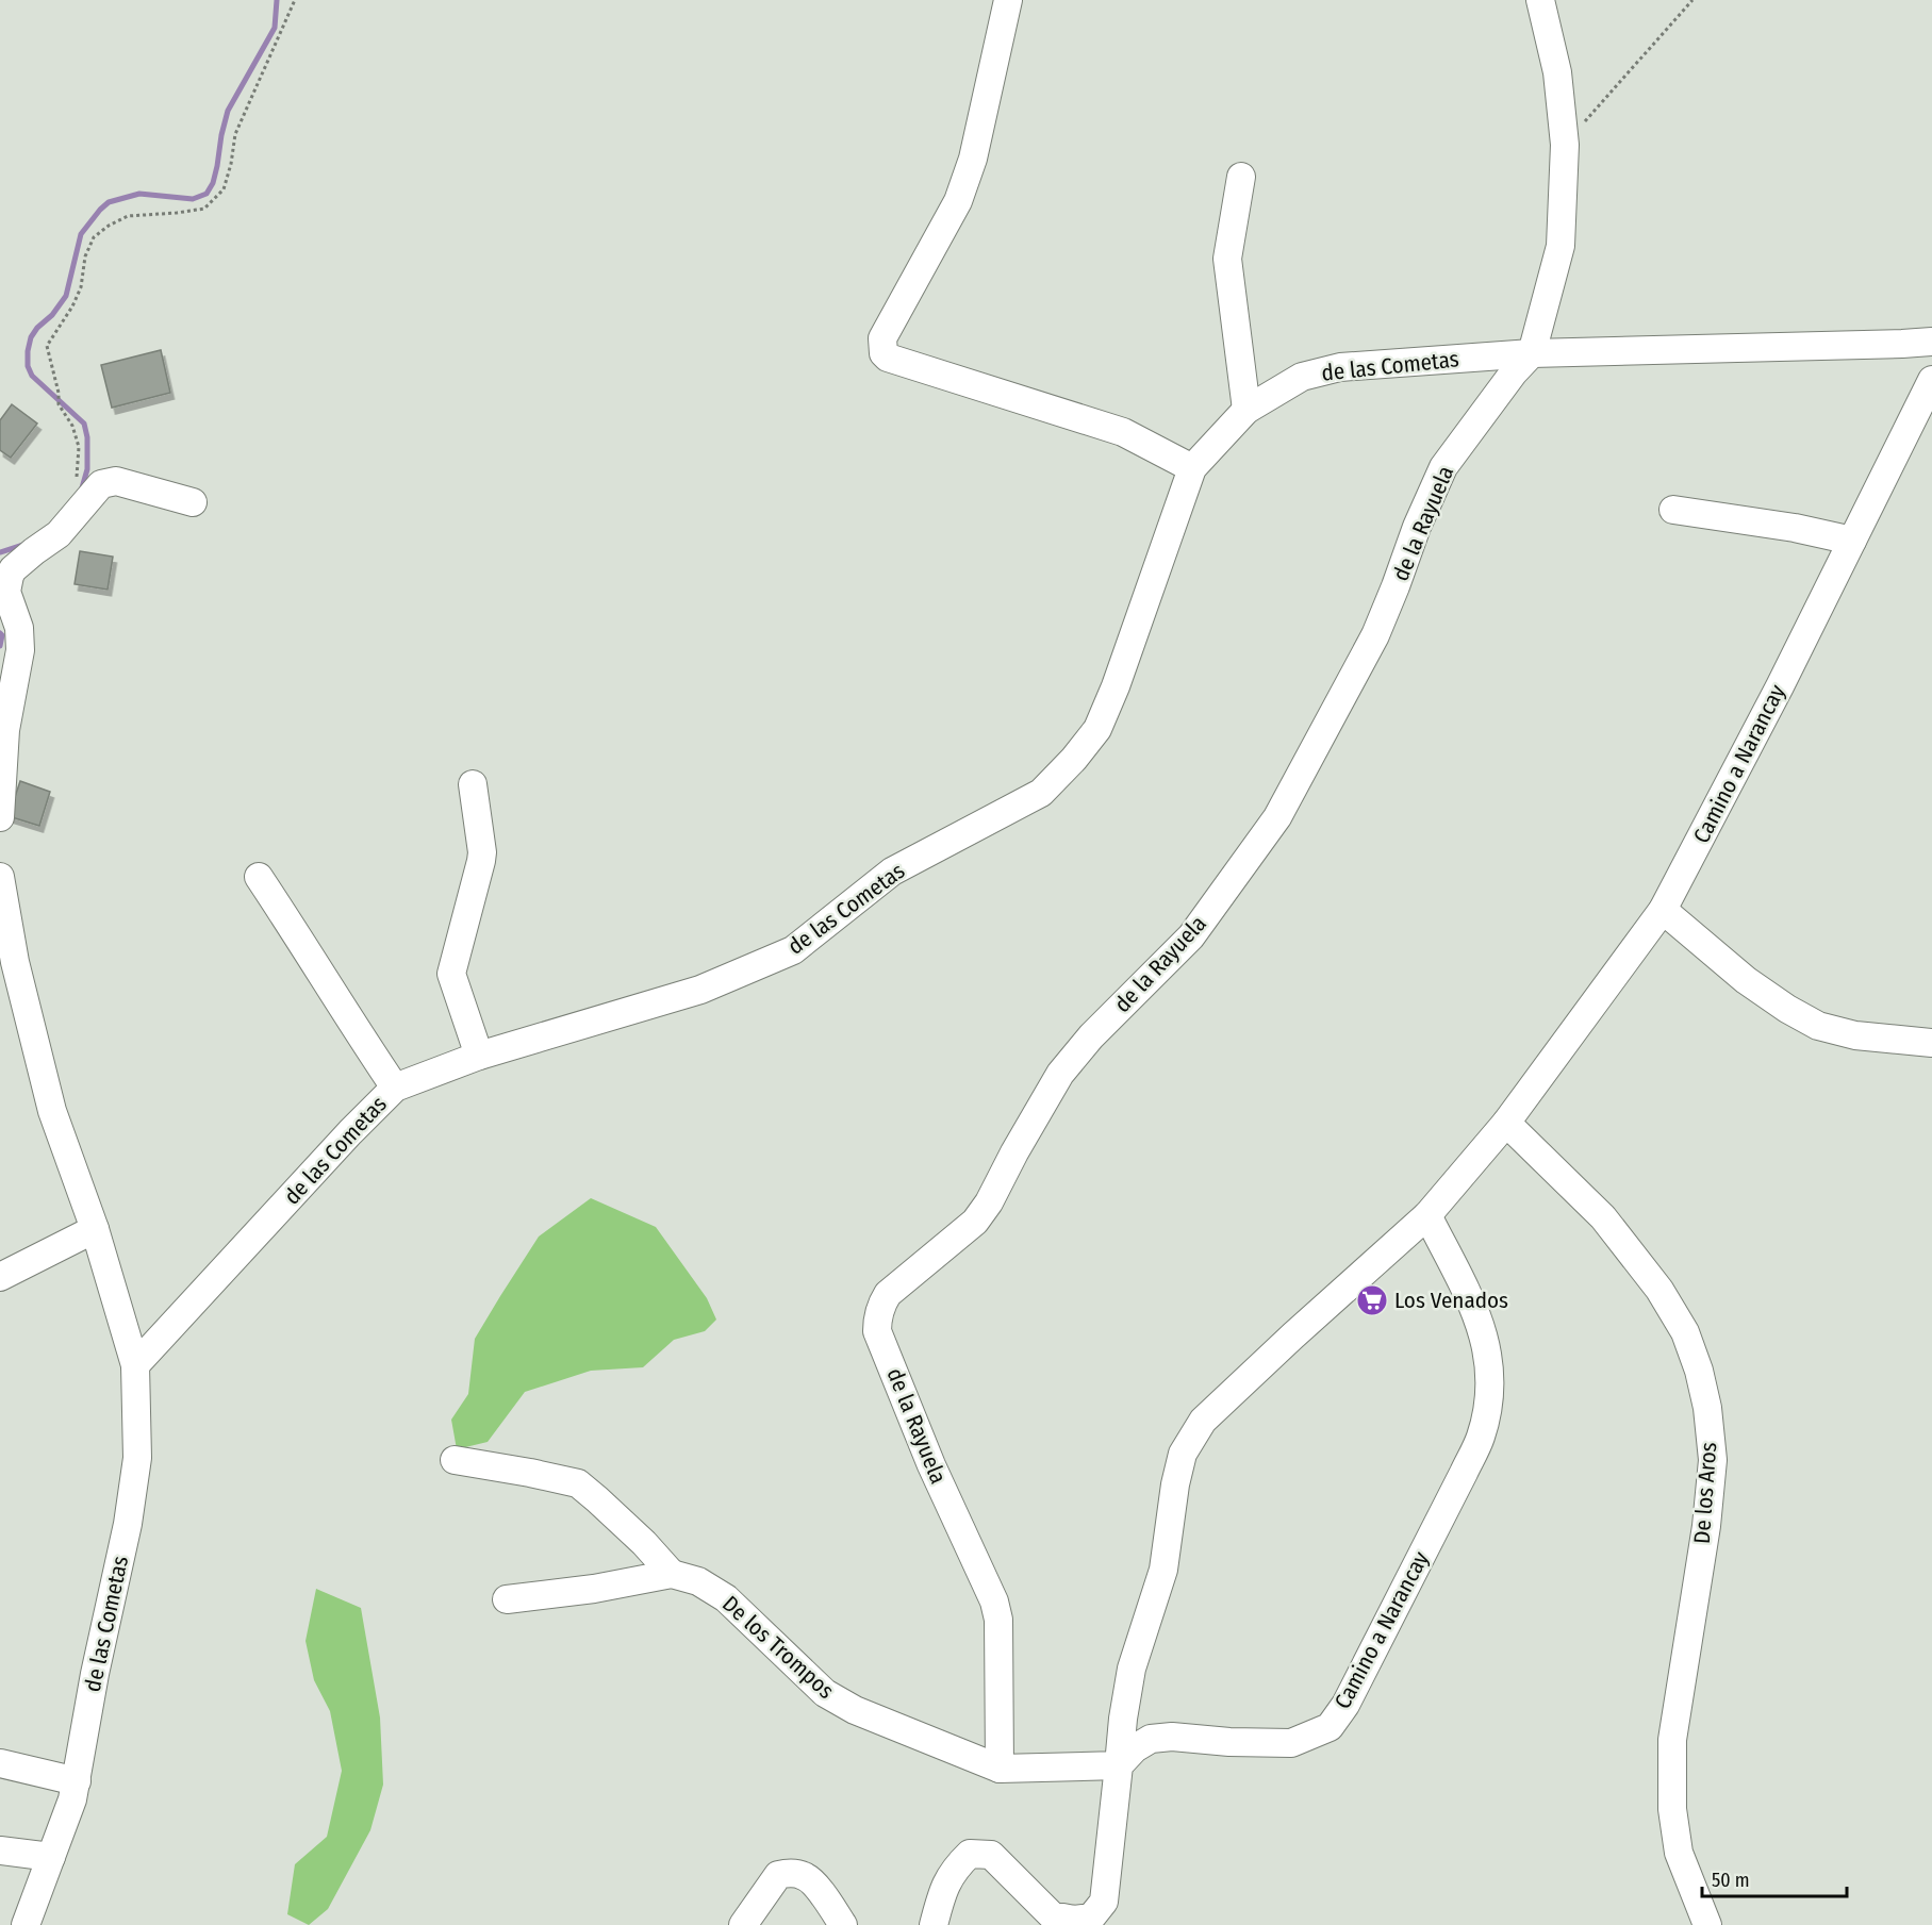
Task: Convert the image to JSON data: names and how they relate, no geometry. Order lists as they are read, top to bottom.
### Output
{
  "streets": {
    "street": [
      "de las Cometas",
      "de la Rayuela",
      "Camino a Narancay",
      "De los Aros",
      "De los Trompos"
    ]
  },
  "crossings": [
    ["de las Cometas", "de la Rayuela"],
    ["de la Rayuela", "De los Trompos"],
    ["Camino a Narancay", "De los Aros"],
    ["Camino a Narancay", "De los Trompos"]
  ],
  "places": {
    "supermarket": ["Los Venados"]
  },
  "scale_bar": "50 m"
}
